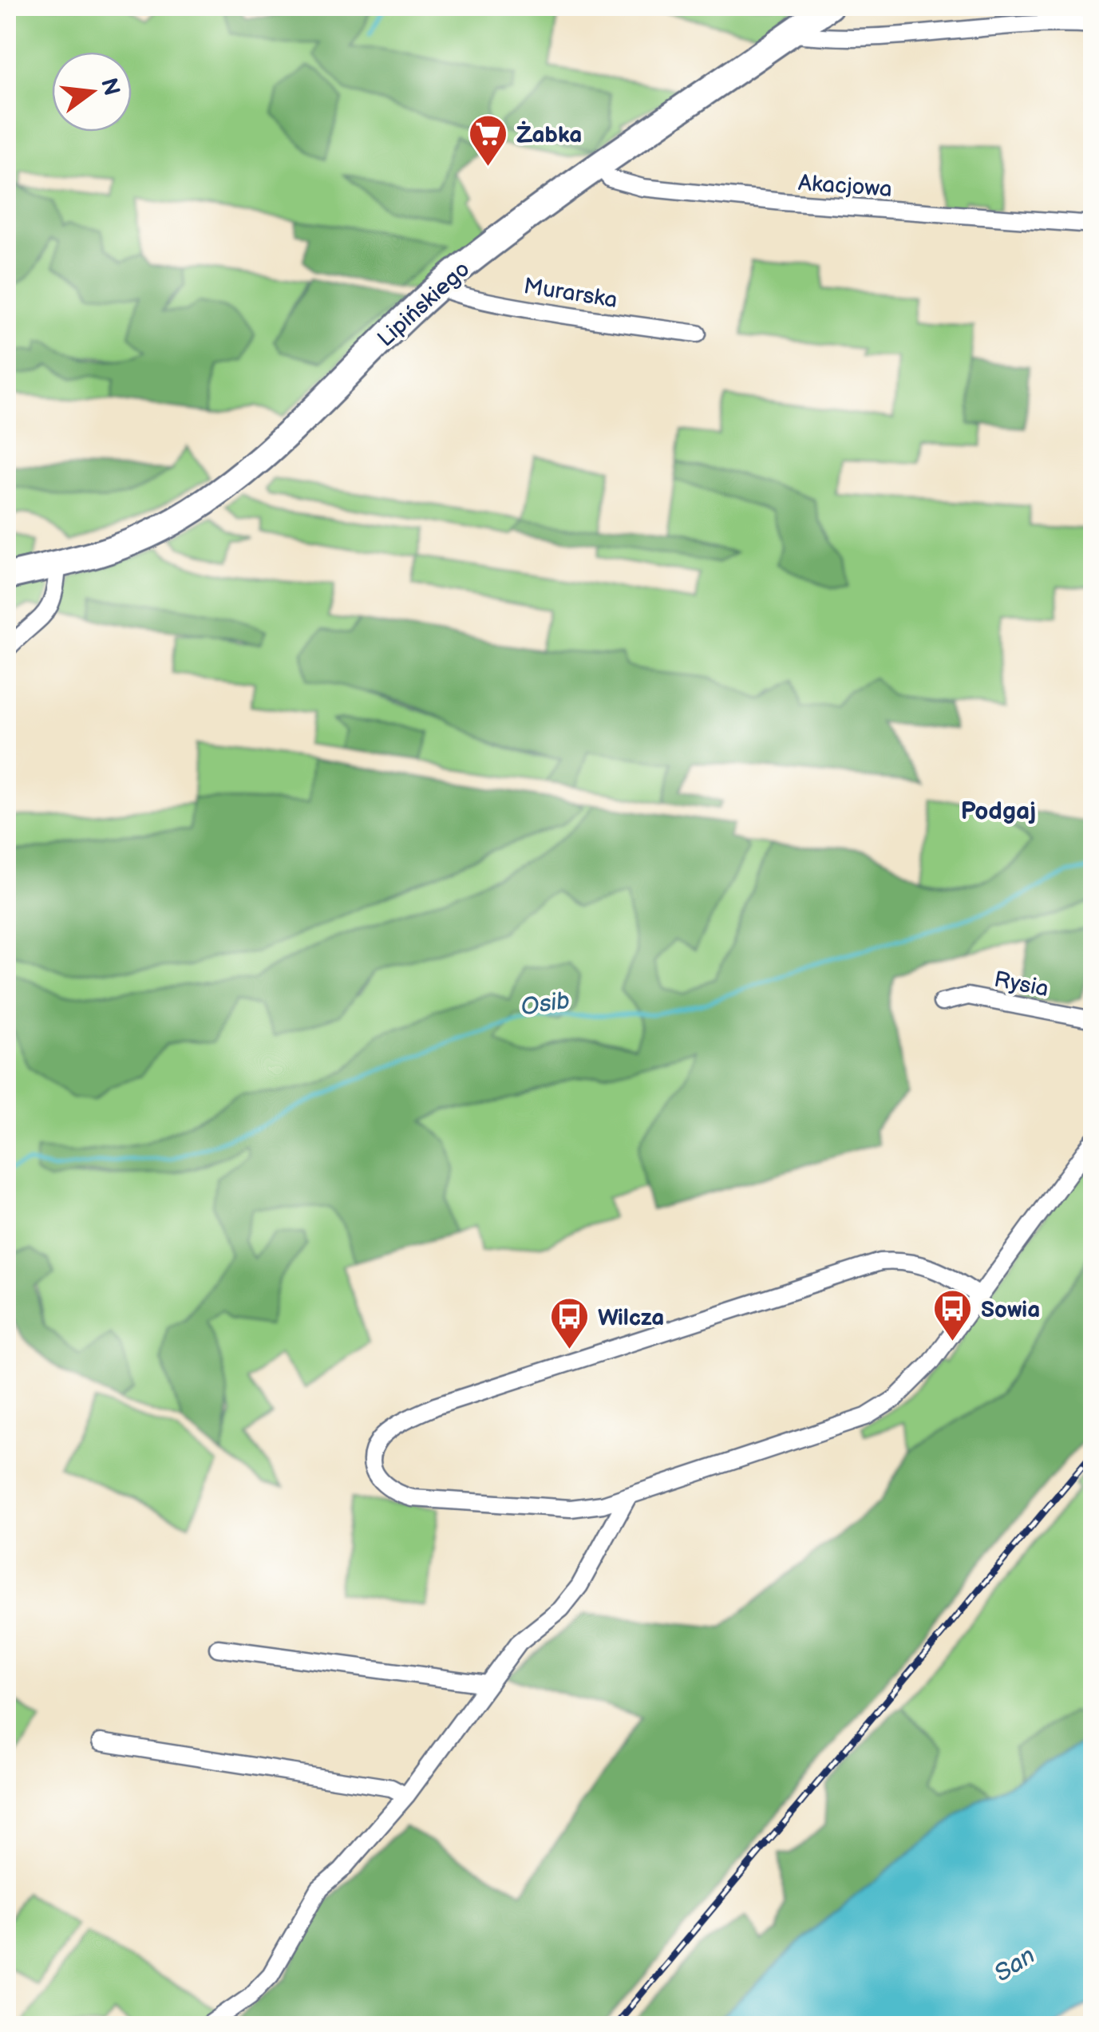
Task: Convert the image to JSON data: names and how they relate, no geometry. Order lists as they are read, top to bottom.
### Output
{
  "streets": {
    "main road": ["Lipińskiego"],
    "street": ["Akacjowa", "Murarska", "Rysia"]
  },
  "crossings": [
    ["Akacjowa", "Lipińskiego"],
    ["Murarska", "Lipińskiego"]
  ],
  "districts": ["Podgaj"],
  "water": ["Osib", "San"],
  "places": {
    "supermarket": ["Żabka"],
    "bus stop": ["Sowia", "Wilcza"]
  },
  "north": "right"
}
